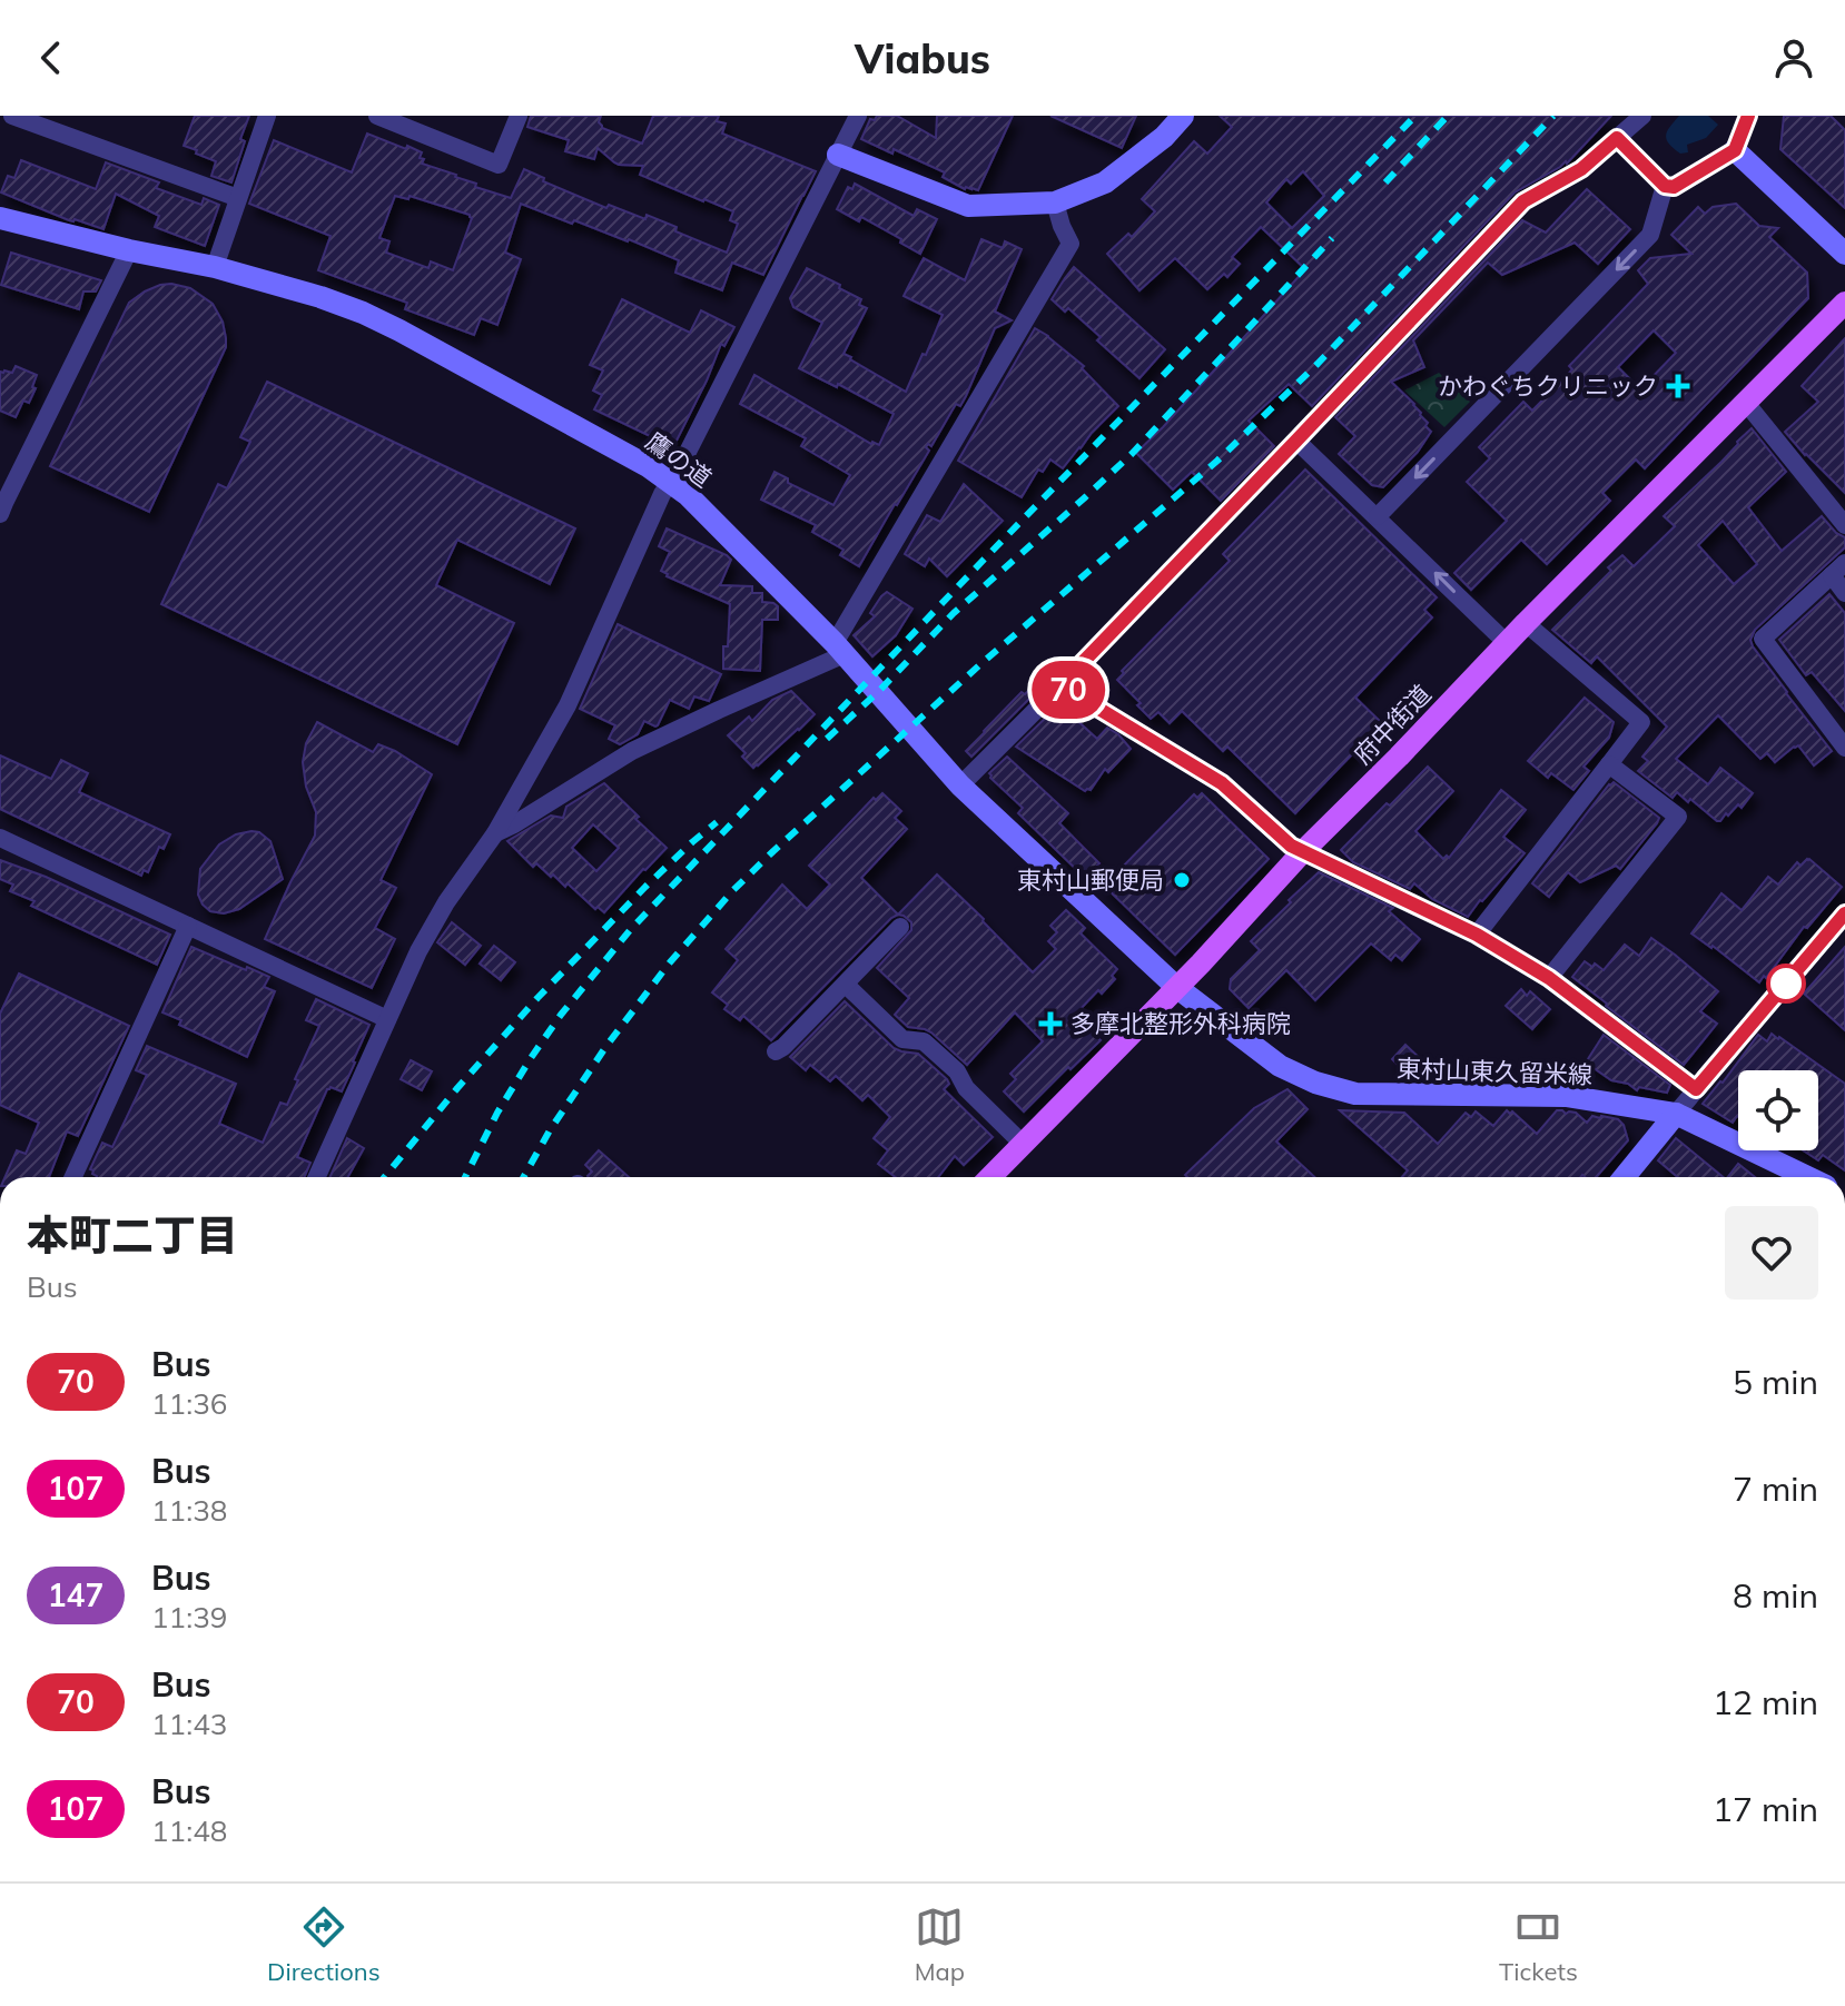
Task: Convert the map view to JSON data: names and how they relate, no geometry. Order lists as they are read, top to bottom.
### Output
{
  "streets": {
    "main road": ["府中街道"],
    "street": ["鷹の道", "東村山東久留米線"]
  },
  "crossings": [
    ["鷹の道", "府中街道"],
    ["鷹の道", "東村山東久留米線"],
    ["府中街道", "東村山東久留米線"]
  ],
  "places": {
    "health": ["かわぐちクリニック", "多摩北整形外科病院"],
    "other": ["東村山郵便局"]
  },
  "lines": ["bus line 70"],
  "page": {
    "header": "Viabus",
    "on_map": "70",
    "heading": ["本町二丁目", "Bus"],
    "list": [
      {
        "mark": "70",
        "name": "Bus",
        "note": "11:36",
        "value": "5 min"
      },
      {
        "mark": "107",
        "name": "Bus",
        "note": "11:38",
        "value": "7 min"
      },
      {
        "mark": "147",
        "name": "Bus",
        "note": "11:39",
        "value": "8 min"
      },
      {
        "mark": "70",
        "name": "Bus",
        "note": "11:43",
        "value": "12 min"
      },
      {
        "mark": "107",
        "name": "Bus",
        "note": "11:48",
        "value": "17 min"
      }
    ],
    "tabs": ["Directions", "Map", "Tickets"]
  }
}
